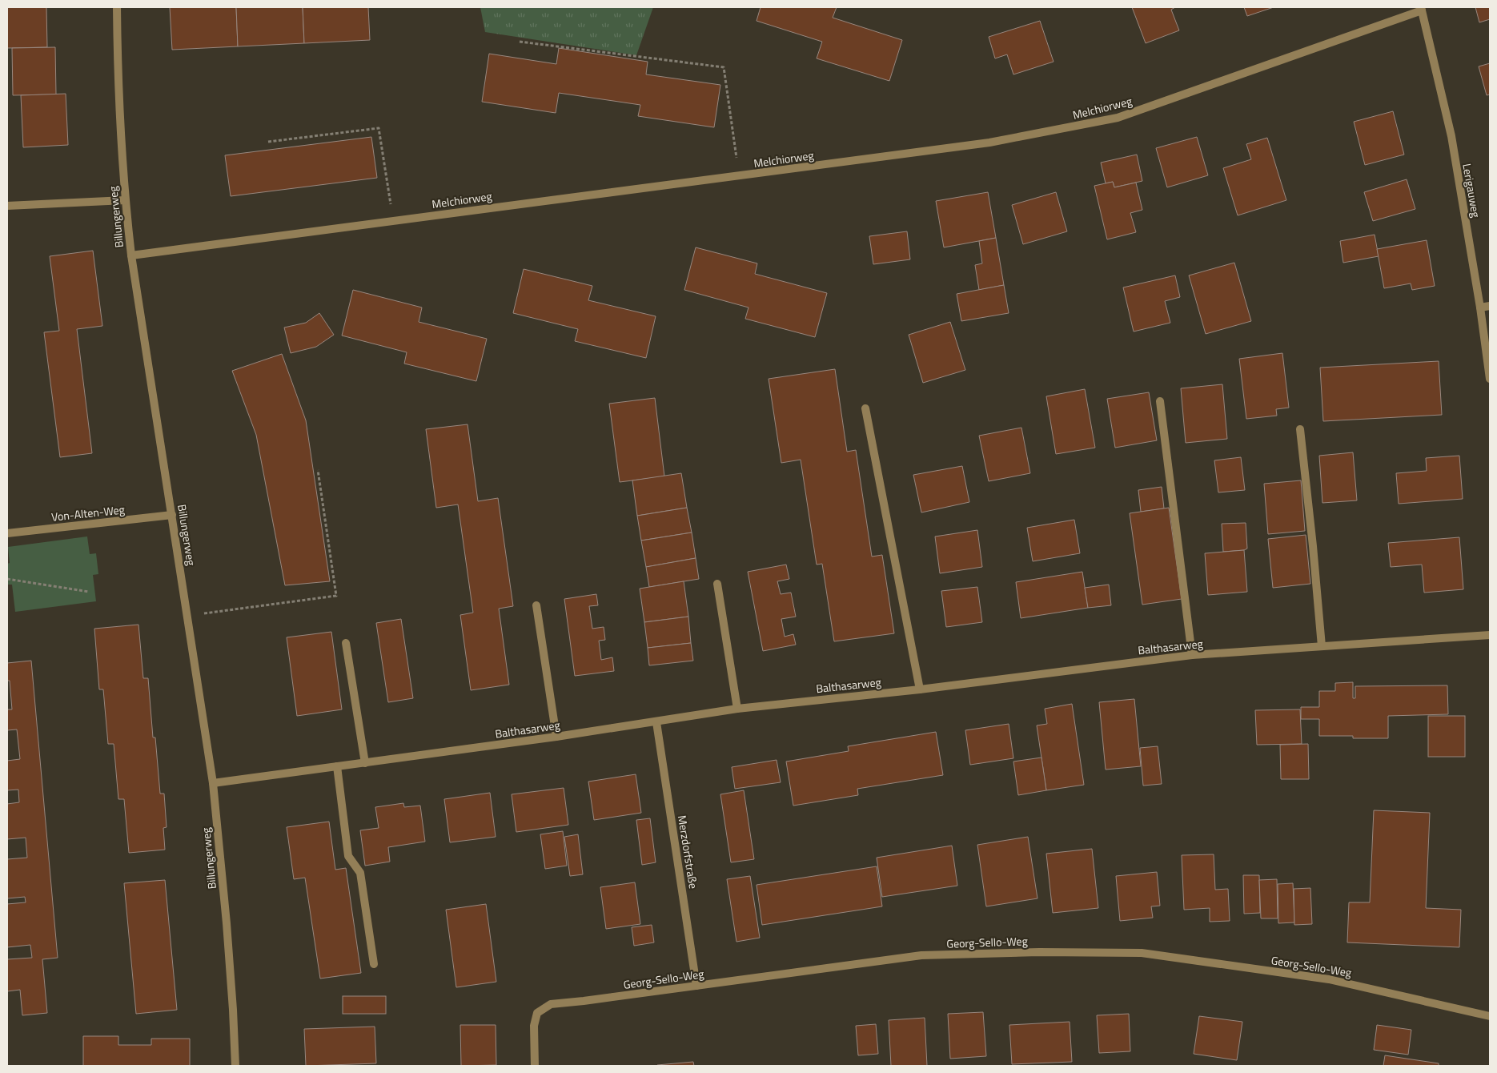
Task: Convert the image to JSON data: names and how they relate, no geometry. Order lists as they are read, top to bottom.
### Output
{
  "streets": {
    "street": [
      "Melchiorweg",
      "Lerigauweg",
      "Billungerweg",
      "Von-Alten-Weg",
      "Balthasarweg",
      "Merzdorfstraße",
      "Georg-Sello-Weg"
    ]
  },
  "crossings": [
    ["Melchiorweg", "Lerigauweg"],
    ["Melchiorweg", "Billungerweg"],
    ["Billungerweg", "Von-Alten-Weg"],
    ["Billungerweg", "Balthasarweg"],
    ["Balthasarweg", "Merzdorfstraße"],
    ["Merzdorfstraße", "Georg-Sello-Weg"]
  ]
}
